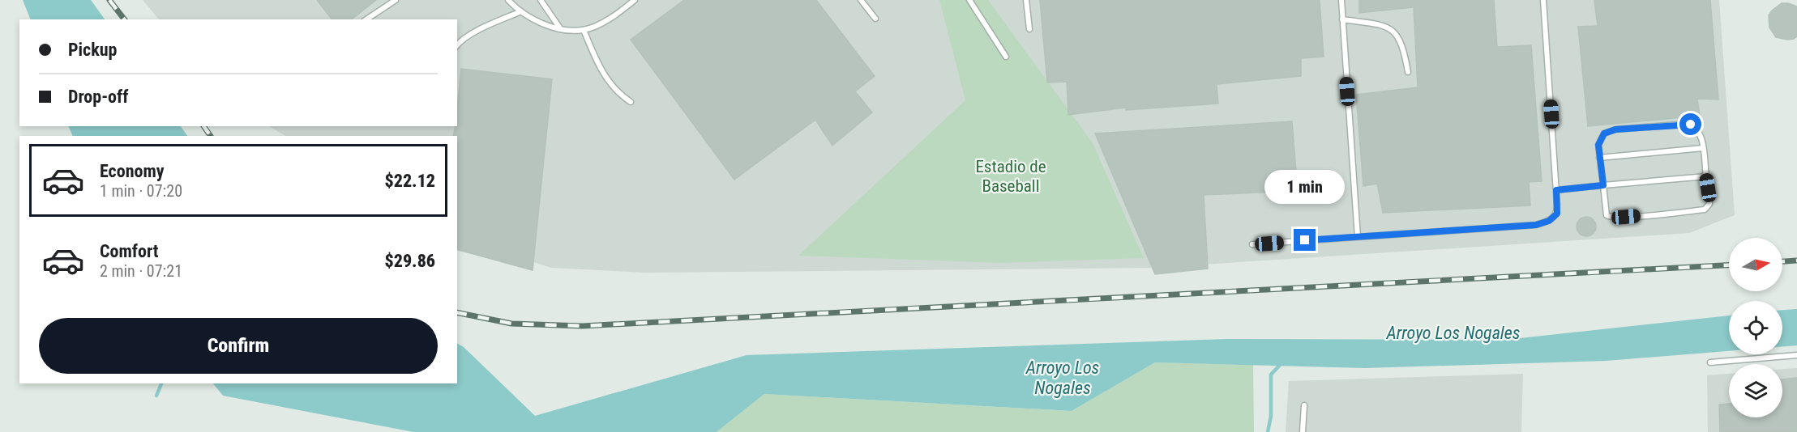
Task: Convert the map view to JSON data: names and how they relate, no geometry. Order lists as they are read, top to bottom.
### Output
{
  "water": ["Arroyo Los Nogales"],
  "parks": ["Estadio de Baseball"],
  "north": "right",
  "page": {
    "banner": ["Pickup", "Drop-off"],
    "list": [
      {
        "name": "Economy",
        "note": "1 min · 07:20",
        "value": "$22.12"
      },
      {
        "name": "Comfort",
        "note": "2 min · 07:21",
        "value": "$29.86"
      }
    ],
    "bubble": "1 min",
    "buttons": "Confirm"
  }
}
